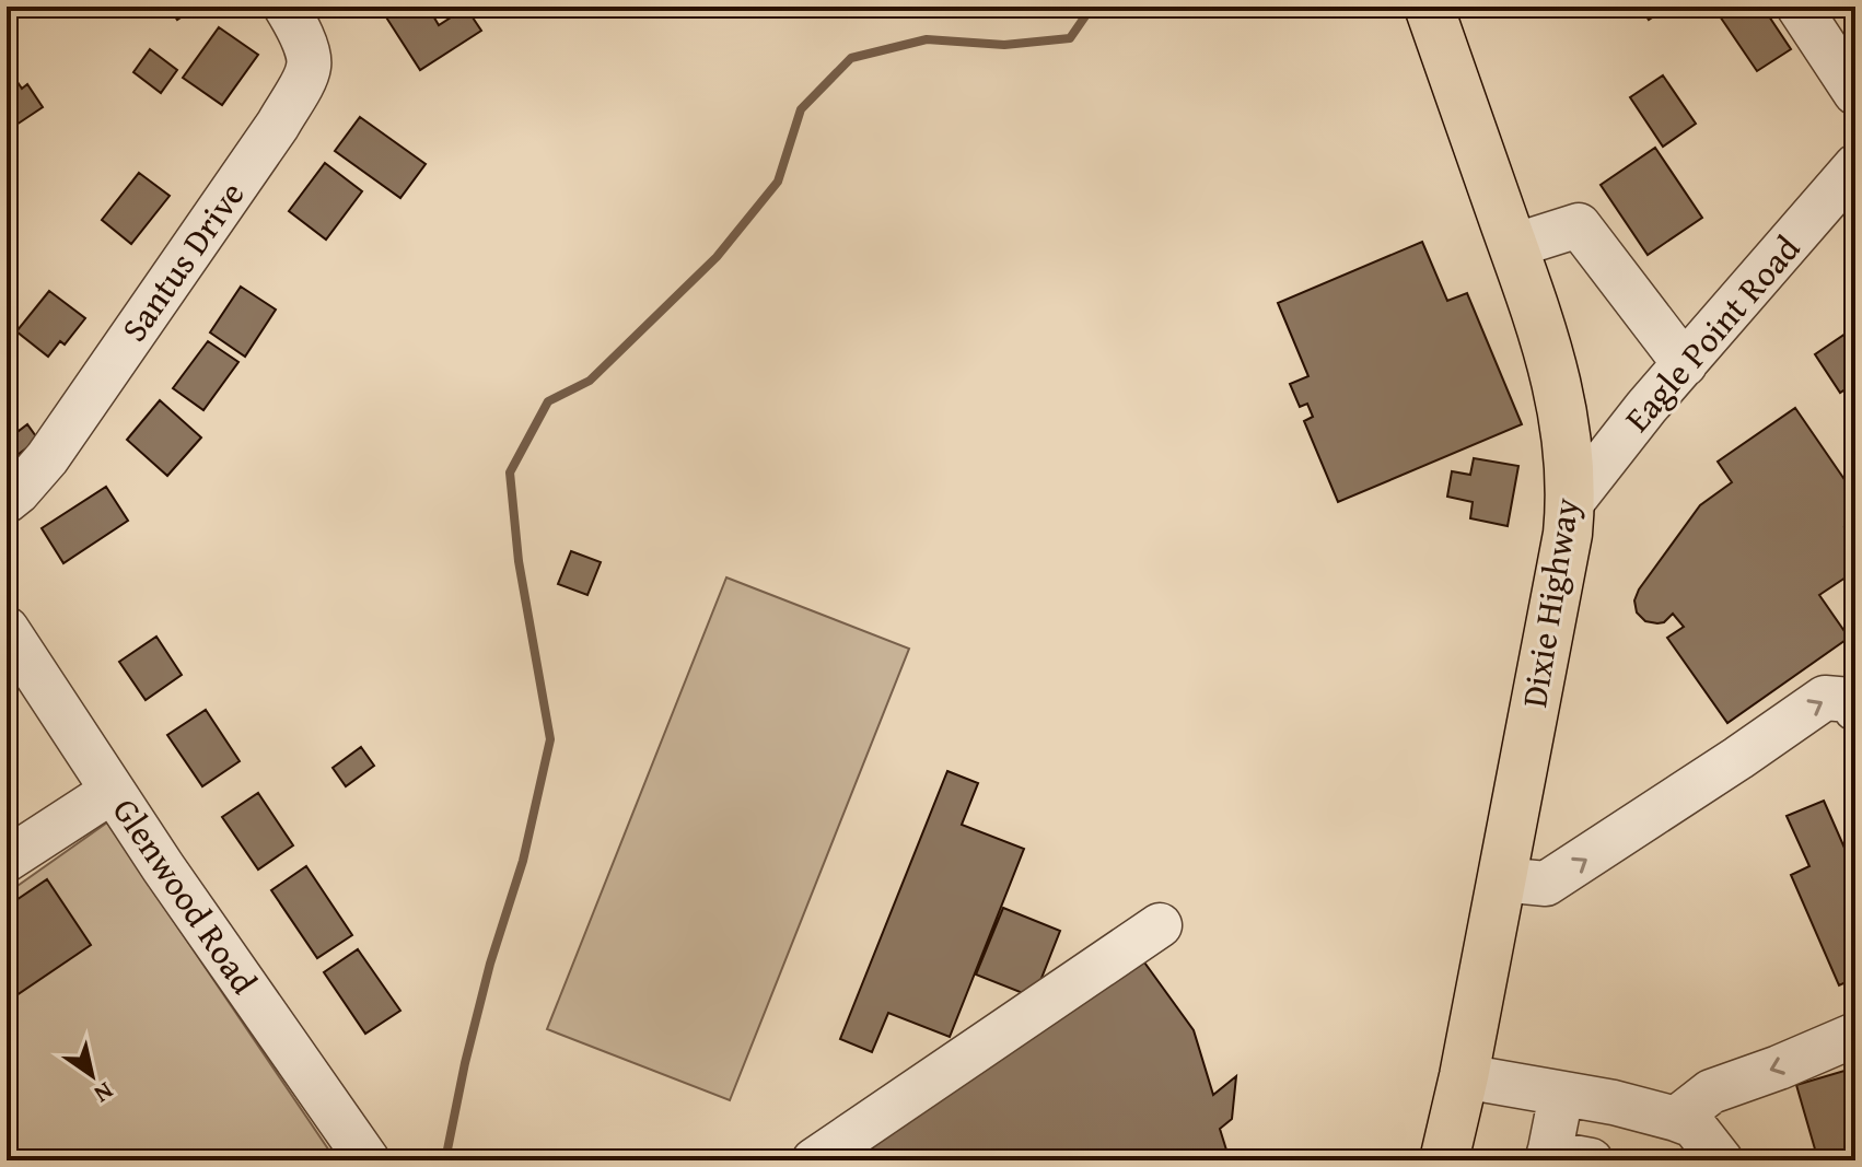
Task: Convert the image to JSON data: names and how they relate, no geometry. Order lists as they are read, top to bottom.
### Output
{
  "streets": {
    "main road": ["Dixie Highway"],
    "street": ["Santus Drive", "Eagle Point Road", "Glenwood Road"]
  },
  "crossings": [
    ["Eagle Point Road", "Dixie Highway"]
  ],
  "north": "bottom right"
}
